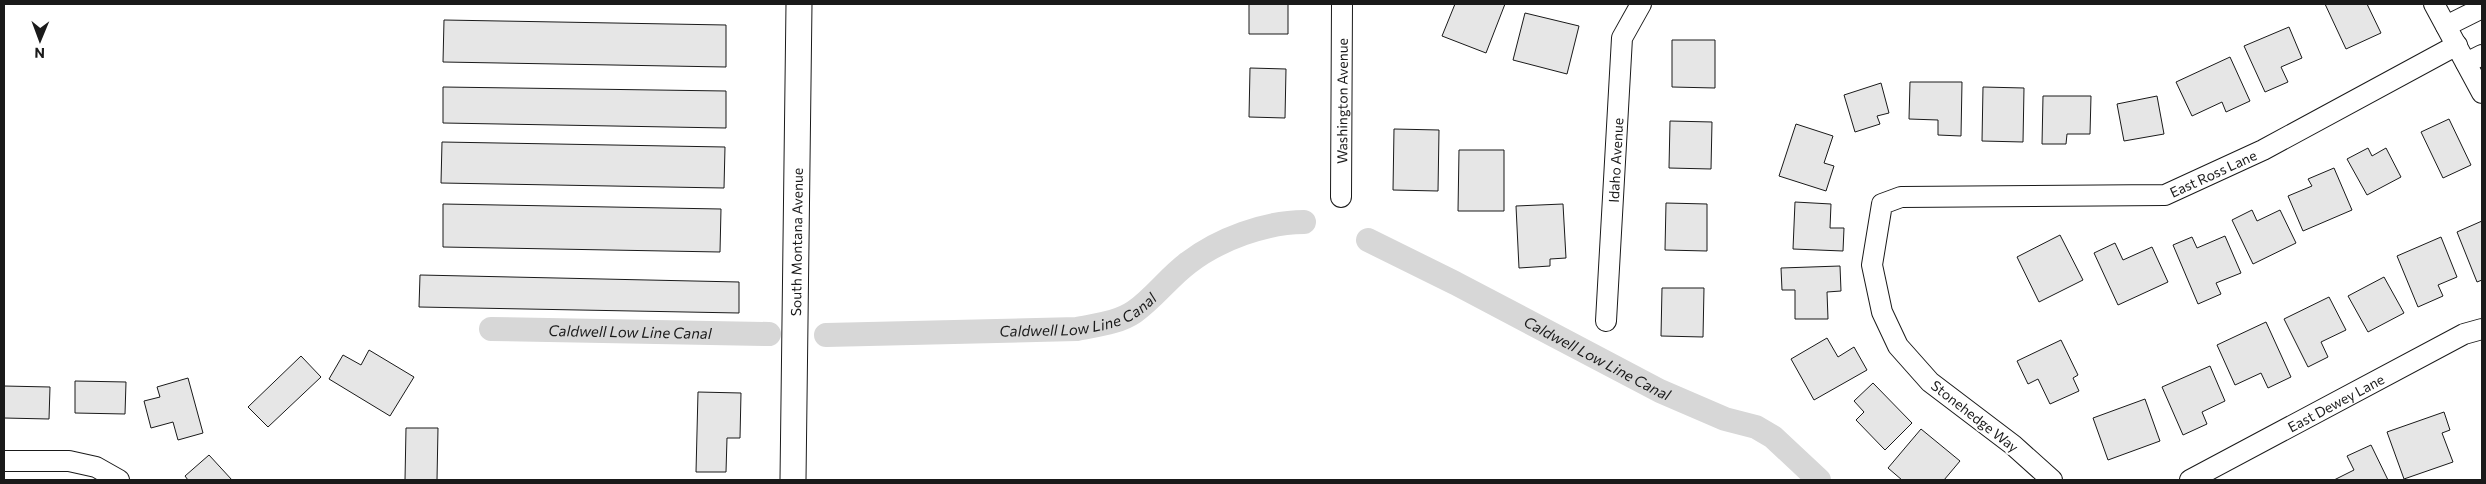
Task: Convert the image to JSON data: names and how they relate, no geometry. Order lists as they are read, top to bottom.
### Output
{
  "streets": {
    "street": [
      "Washington Avenue",
      "Idaho Avenue",
      "East Ross Lane",
      "South Montana Avenue",
      "East Dewey Lane",
      "Stonehedge Way"
    ]
  },
  "crossings": [
    ["East Ross Lane", "Stonehedge Way"]
  ],
  "water": ["Caldwell Low Line Canal"],
  "north": "bottom"
}
